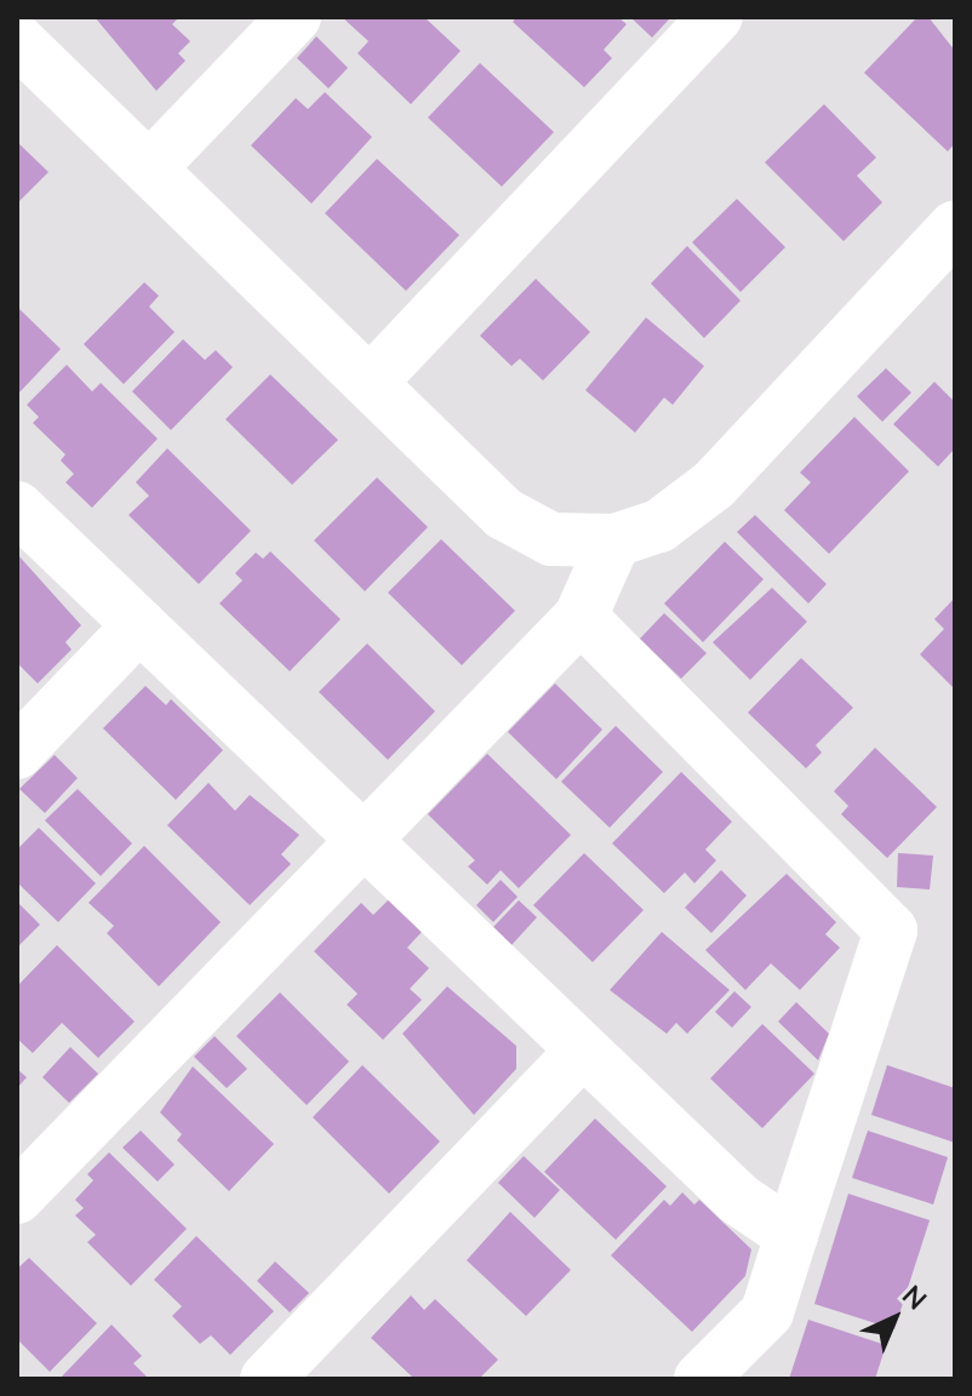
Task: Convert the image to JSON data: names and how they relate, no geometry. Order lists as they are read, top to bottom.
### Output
{
  "north": "top right"
}
